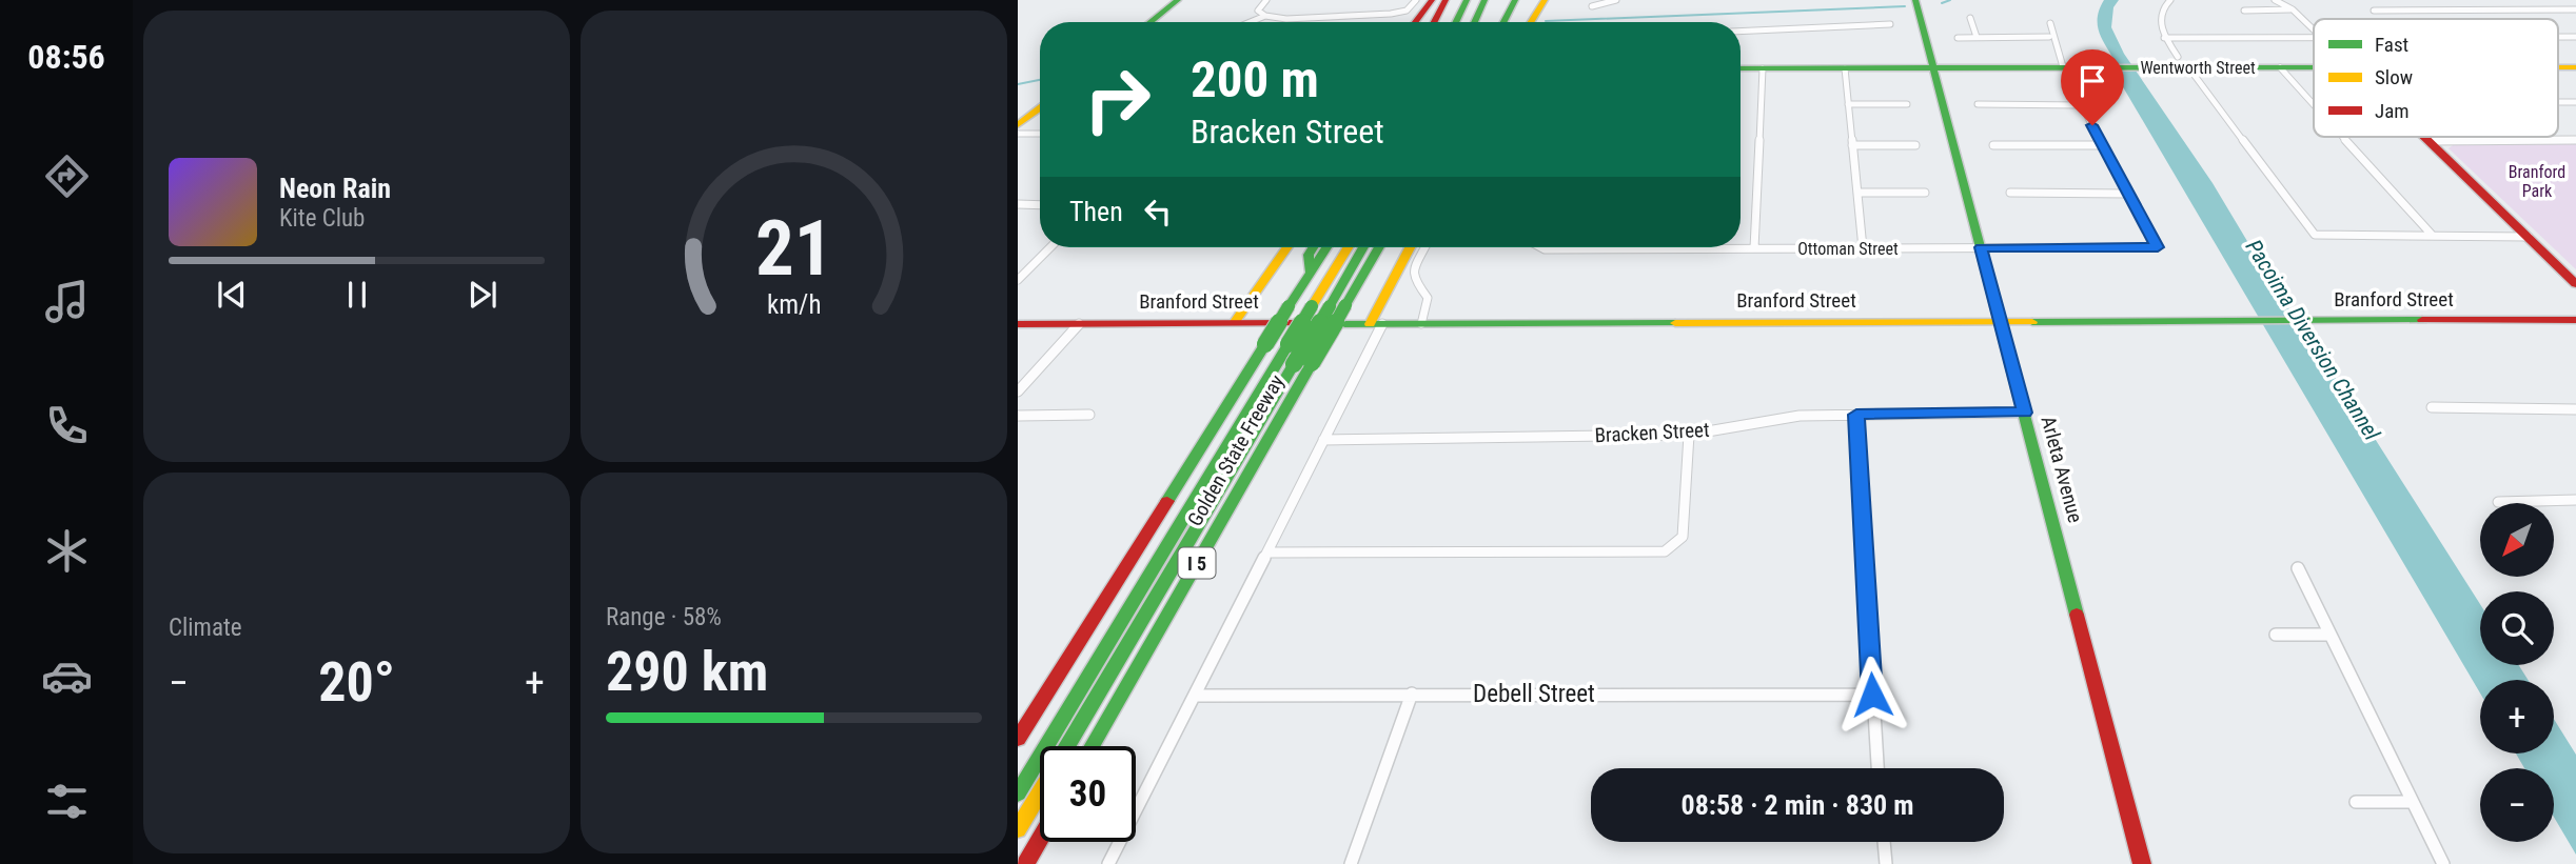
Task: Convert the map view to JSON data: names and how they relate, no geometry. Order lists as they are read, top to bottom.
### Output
{
  "streets": {
    "main road": [
      "Wentworth Street",
      "Branford Street",
      "Golden State Freeway",
      "Arleta Avenue",
      "I 5"
    ],
    "street": ["Ottoman Street", "Bracken Street", "Debell Street"]
  },
  "crossings": [
    ["Wentworth Street", "Arleta Avenue"],
    ["Ottoman Street", "Arleta Avenue"],
    ["Branford Street", "Arleta Avenue"],
    ["Bracken Street", "Arleta Avenue"]
  ],
  "water": ["Pacoima Diversion Channel"],
  "parks": ["Branford Park"],
  "legend": ["Fast", "Slow", "Jam"],
  "north": "bottom left",
  "page": {
    "tabs": "08:56",
    "turn": ["200 m", "Bracken Street"],
    "song": ["Neon Rain", "Kite Club"],
    "then": "Then",
    "tile": [
      "Climate",
      ["Range · 58%", "290 km"]
    ],
    "map_buttons": ["+", "−"],
    "heat": ["−", "20°", "+"],
    "limit": "30",
    "trip": "08:58 · 2 min · 830 m",
    "gauge": ["21", "km/h"]
  }
}
